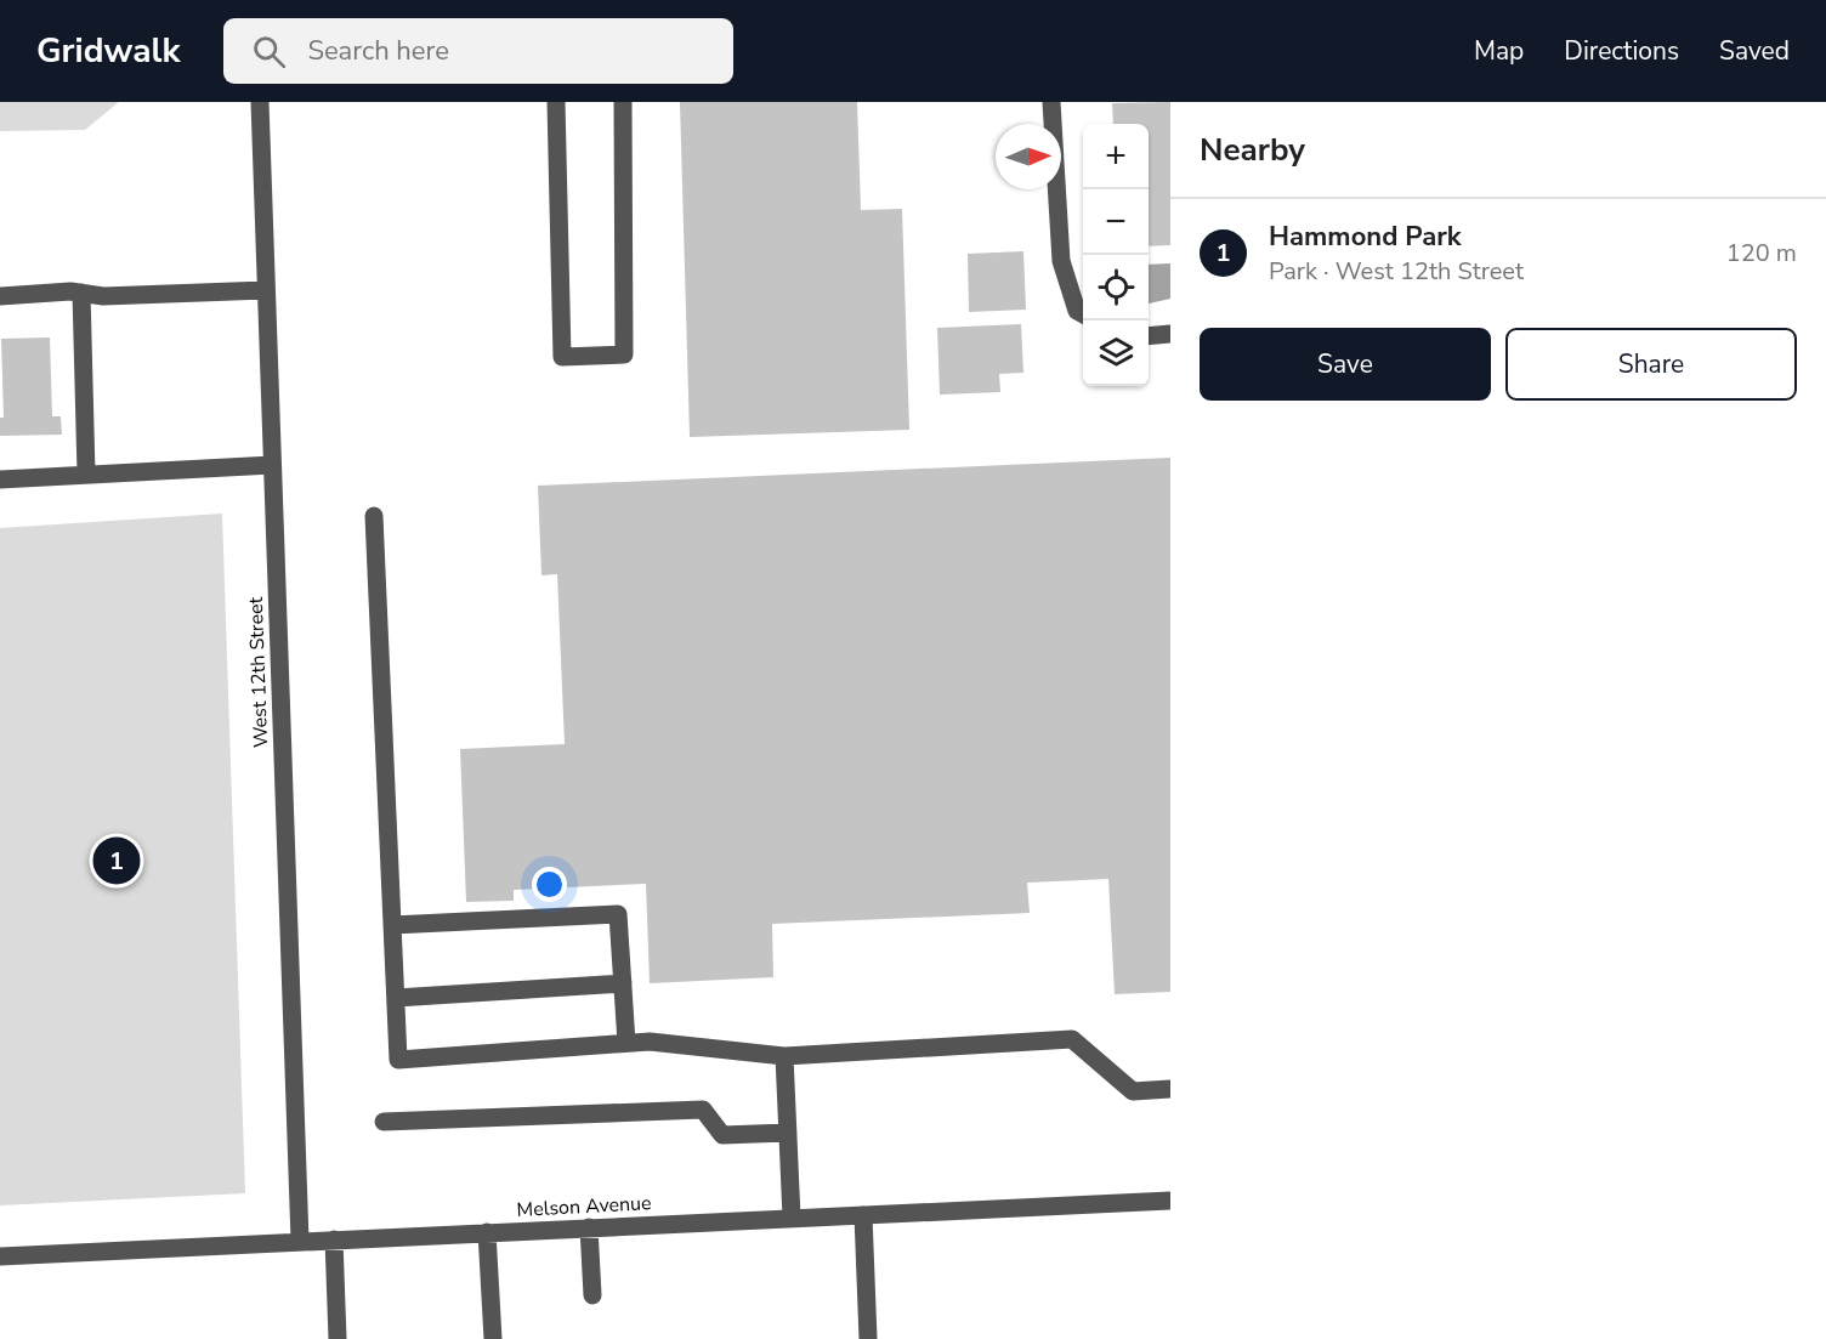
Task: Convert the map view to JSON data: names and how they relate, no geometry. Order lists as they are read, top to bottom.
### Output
{
  "streets": {
    "street": ["West 12th Street", "Melson Avenue"]
  },
  "crossings": [
    ["West 12th Street", "Melson Avenue"]
  ],
  "north": "right",
  "page": {
    "header": "Gridwalk",
    "search": "Search here",
    "nav": ["Map", "Directions", "Saved"],
    "heading": "Nearby",
    "map_buttons": ["+", "−"],
    "list": [
      {
        "mark": "1",
        "name": "Hammond Park",
        "note": "Park · West 12th Street",
        "value": "120 m"
      }
    ],
    "buttons": ["Save", "Share"],
    "pins": "1"
  }
}
